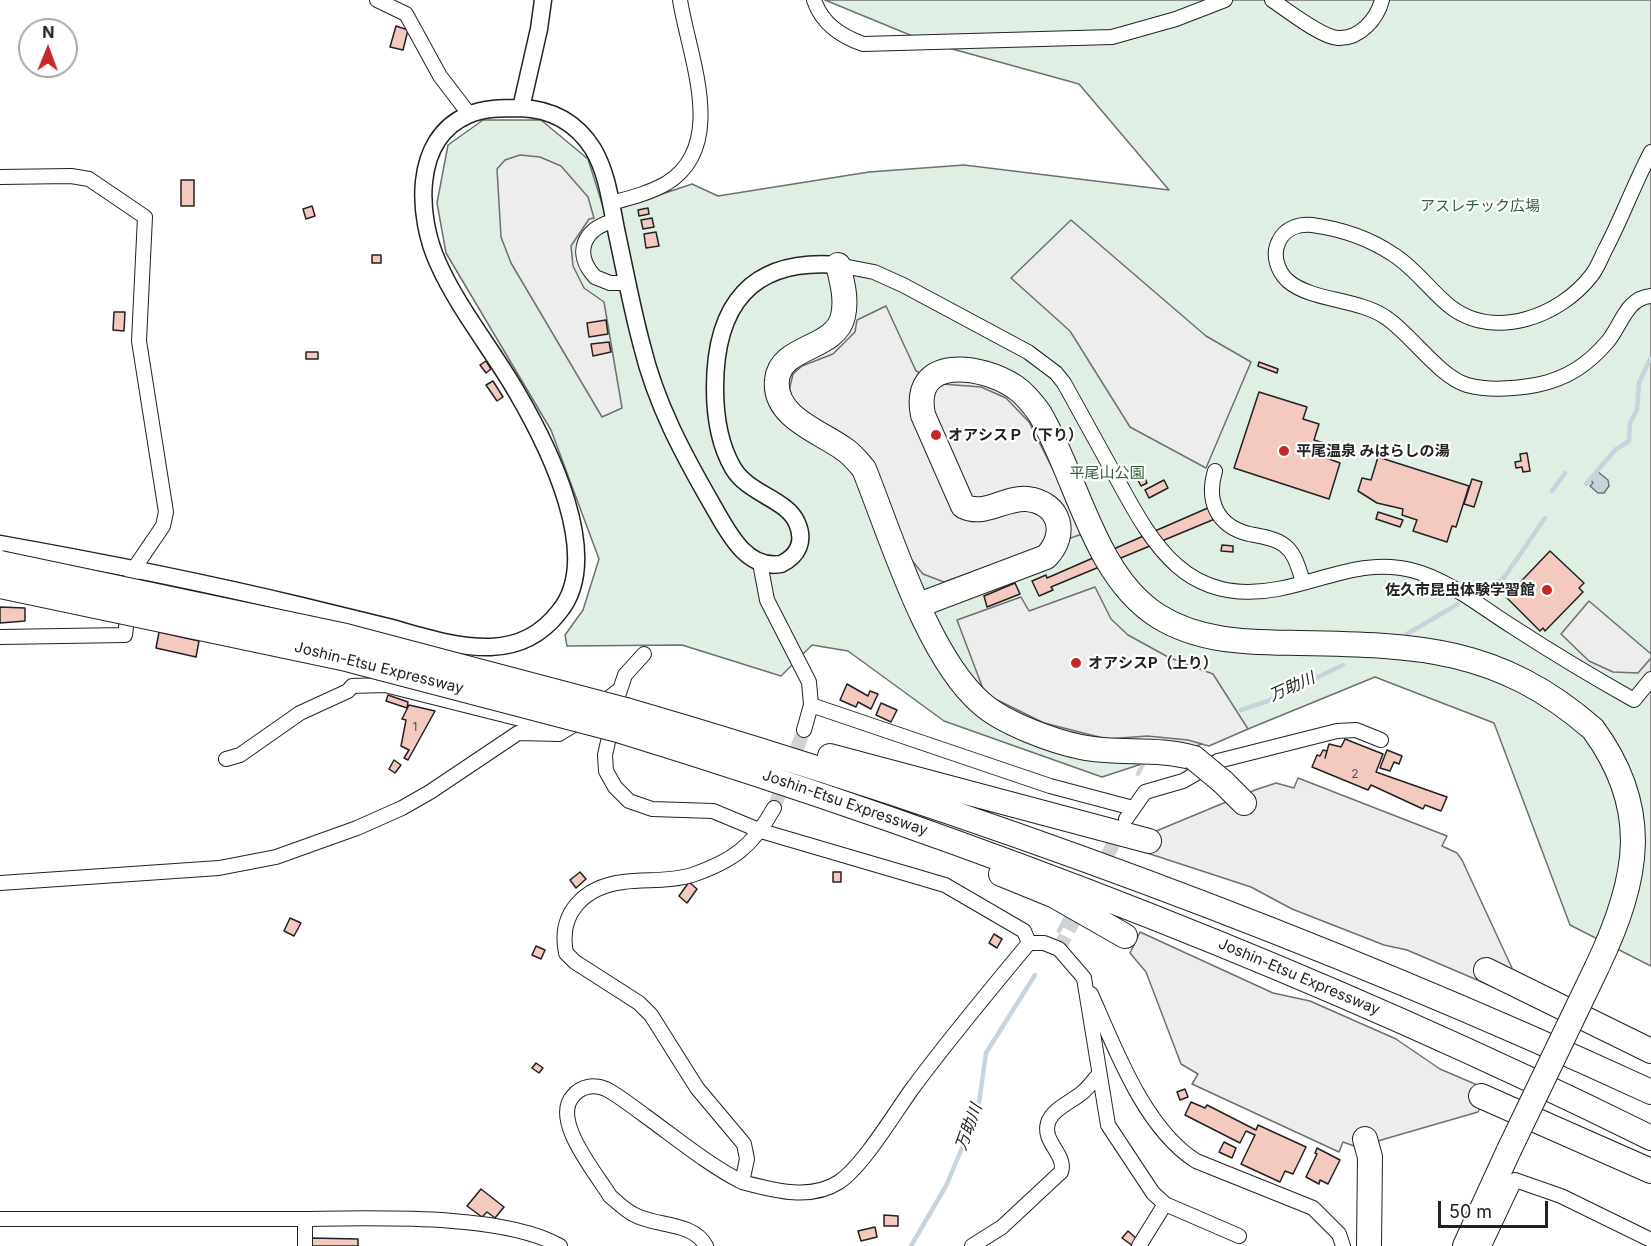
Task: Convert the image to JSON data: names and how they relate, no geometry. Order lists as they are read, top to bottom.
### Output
{
  "streets": {
    "highway": ["Joshin-Etsu Expressway"]
  },
  "water": ["万助川"],
  "parks": ["アスレチック広場", "平尾山公園"],
  "places": [
    "オアシスＰ（下り）",
    "平尾温泉 みはらしの湯",
    "佐久市昆虫体験学習館",
    "オアシスP（上り）"
  ],
  "house_numbers": ["1", "2"],
  "scale_bar": "50 m",
  "north": "top"
}
